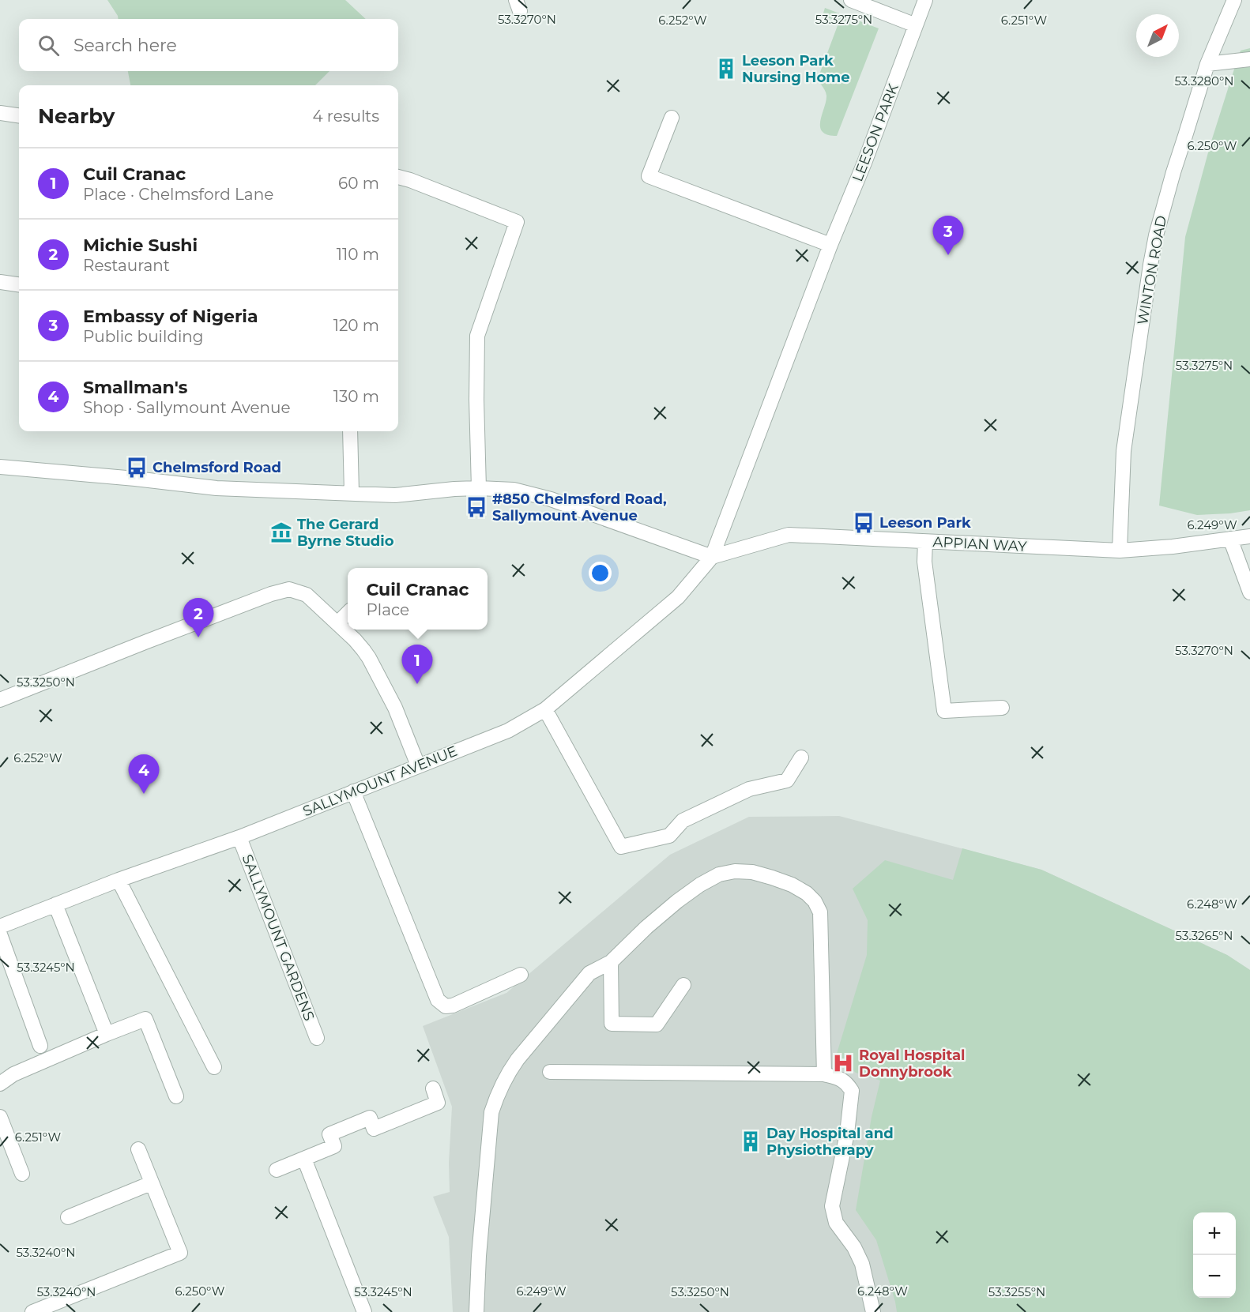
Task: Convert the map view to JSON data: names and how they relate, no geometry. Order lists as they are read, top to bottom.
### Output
{
  "streets": {
    "street": [
      "LEESON PARK",
      "WINTON ROAD",
      "APPIAN WAY",
      "SALLYMOUNT AVENUE",
      "SALLYMOUNT GARDENS"
    ]
  },
  "crossings": [
    ["LEESON PARK", "APPIAN WAY"],
    ["LEESON PARK", "SALLYMOUNT AVENUE"],
    ["WINTON ROAD", "APPIAN WAY"],
    ["APPIAN WAY", "SALLYMOUNT AVENUE"],
    ["SALLYMOUNT AVENUE", "SALLYMOUNT GARDENS"]
  ],
  "places": {
    "building": ["Leeson Park Nursing Home", "Day Hospital and Physiotherapy"],
    "bus stop": ["Chelmsford Road", "#850 Chelmsford Road, Sallymount Avenue", "Leeson Park"],
    "museum": ["The Gerard Byrne Studio"],
    "hospital": ["Royal Hospital Donnybrook"]
  },
  "north": "top right",
  "page": {
    "search": "Search here",
    "heading": ["Nearby", "4 results"],
    "list": [
      {
        "mark": "1",
        "name": "Cuil Cranac",
        "note": "Place · Chelmsford Lane",
        "value": "60 m"
      },
      {
        "mark": "2",
        "name": "Michie Sushi",
        "note": "Restaurant",
        "value": "110 m"
      },
      {
        "mark": "3",
        "name": "Embassy of Nigeria",
        "note": "Public building",
        "value": "120 m"
      },
      {
        "mark": "4",
        "name": "Smallman's",
        "note": "Shop · Sallymount Avenue",
        "value": "130 m"
      }
    ],
    "pins": [
      "3",
      "2",
      "1",
      "4"
    ],
    "popup": ["Cuil Cranac", "Place"],
    "map_buttons": ["+", "−"]
  },
  "coordinates": [
    "53.3270°N",
    "53.3275°N",
    "6.252°W",
    "6.251°W",
    "53.3280°N",
    "6.250°W",
    "6.249°W",
    "53.3250°N",
    "6.248°W",
    "53.3265°N",
    "53.3245°N",
    "53.3240°N",
    "53.3255°N"
  ]
}
